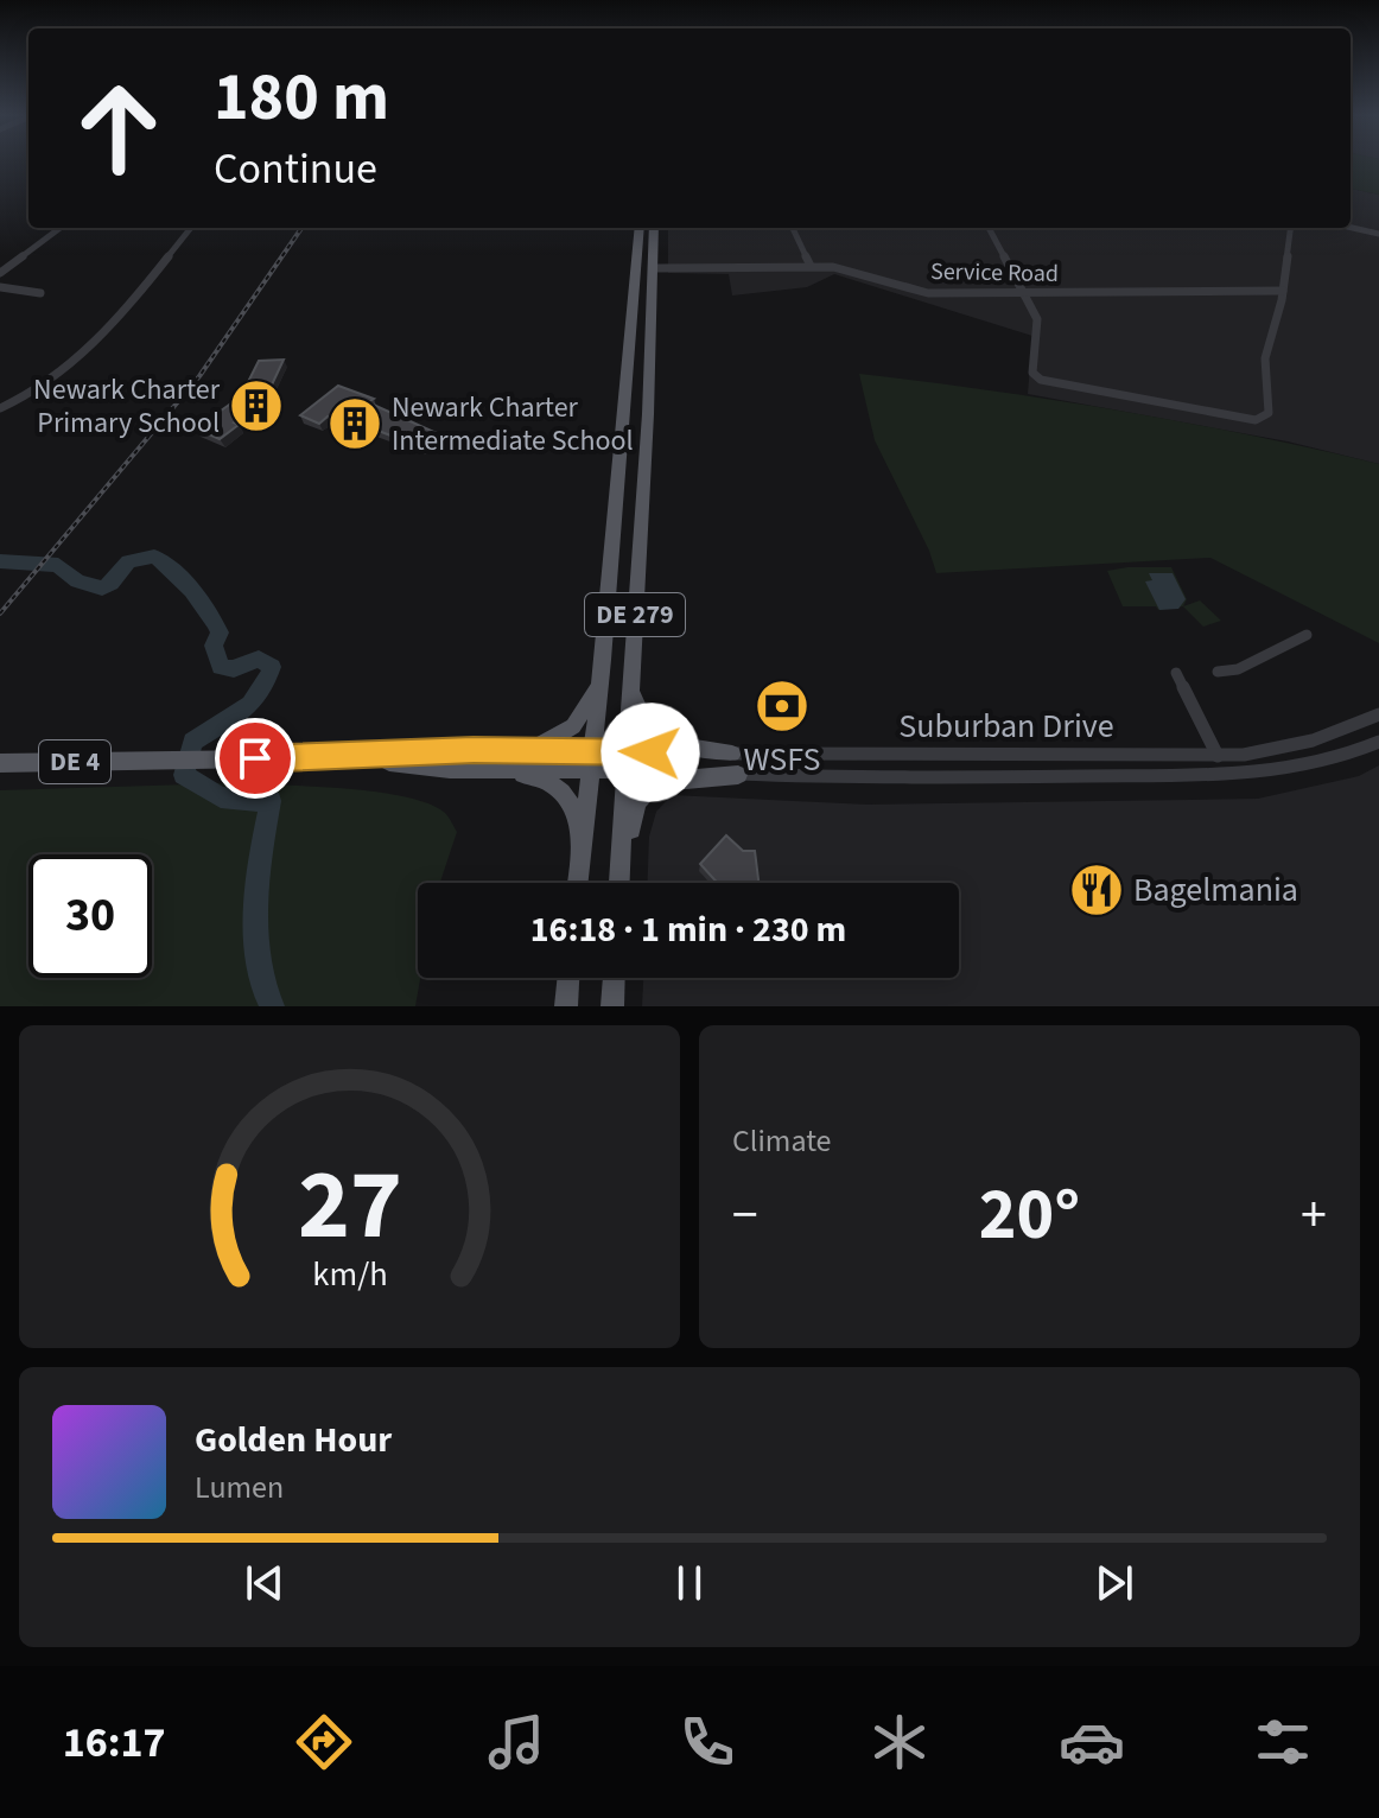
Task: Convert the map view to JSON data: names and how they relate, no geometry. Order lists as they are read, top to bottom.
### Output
{
  "streets": {
    "main road": ["DE 279", "DE 4"],
    "street": ["Service Road", "Suburban Drive"]
  },
  "crossings": [
    ["Service Road", "DE 279"],
    ["DE 279", "Suburban Drive"],
    ["DE 279", "DE 4"],
    ["Suburban Drive", "DE 4"]
  ],
  "places": {
    "building": ["Newark Charter Primary School", "Newark Charter Intermediate School"],
    "bank": ["WSFS"],
    "restaurant": ["Bagelmania"]
  },
  "page": {
    "turn": ["180 m", "Continue"],
    "limit": "30",
    "trip": "16:18 · 1 min · 230 m",
    "tile": "Climate",
    "heat": ["−", "20°", "+"],
    "song": ["Golden Hour", "Lumen"],
    "tabs": "16:17",
    "gauge": ["27", "km/h"]
  }
}
